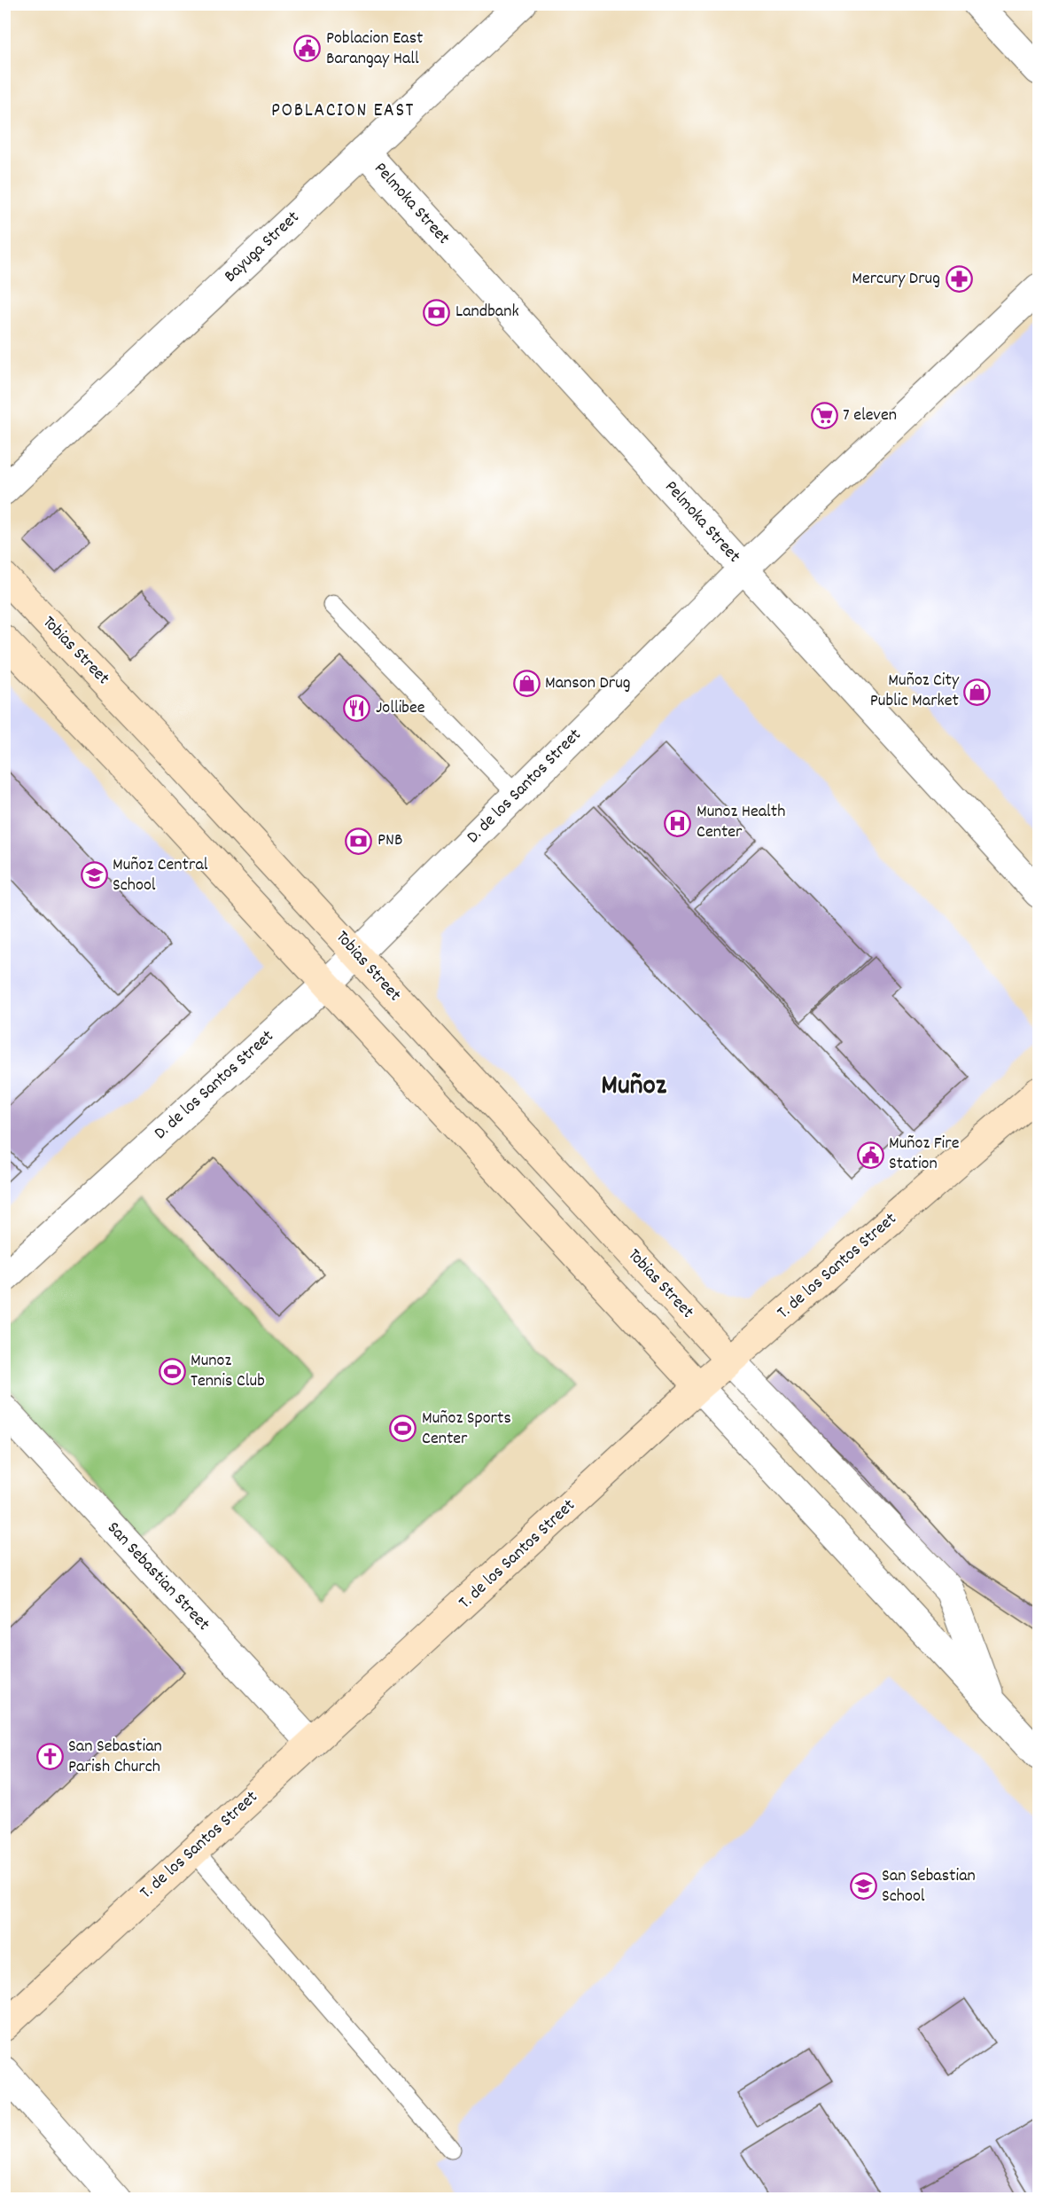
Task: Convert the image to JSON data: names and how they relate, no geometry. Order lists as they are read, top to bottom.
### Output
{
  "streets": {
    "main road": ["Tobias Street", "T. de los Santos Street"],
    "street": [
      "Pelmoka Street",
      "Bayuga Street",
      "D. de los Santos Street",
      "San Sebastian Street"
    ]
  },
  "crossings": [
    ["Pelmoka Street", "Bayuga Street"],
    ["Pelmoka Street", "D. de los Santos Street"],
    ["Tobias Street", "D. de los Santos Street"],
    ["Tobias Street", "T. de los Santos Street"],
    ["T. de los Santos Street", "San Sebastian Street"]
  ],
  "districts": ["POBLACION EAST", "Muñoz"],
  "places": {
    "public building": ["Poblacion East Barangay Hall", "Muñoz Fire Station"],
    "pharmacy": ["Mercury Drug"],
    "bank": ["Landbank", "PNB"],
    "supermarket": ["7 eleven"],
    "shop": ["Manson Drug", "Muñoz City Public Market"],
    "restaurant": ["Jollibee"],
    "hospital": ["Munoz Health Center"],
    "school or university": ["Muñoz Central School", "San Sebastian School"],
    "sports": ["Munoz Tennis Club", "Muñoz Sports Center"],
    "church": ["San Sebastian Parish Church"]
  }
}
